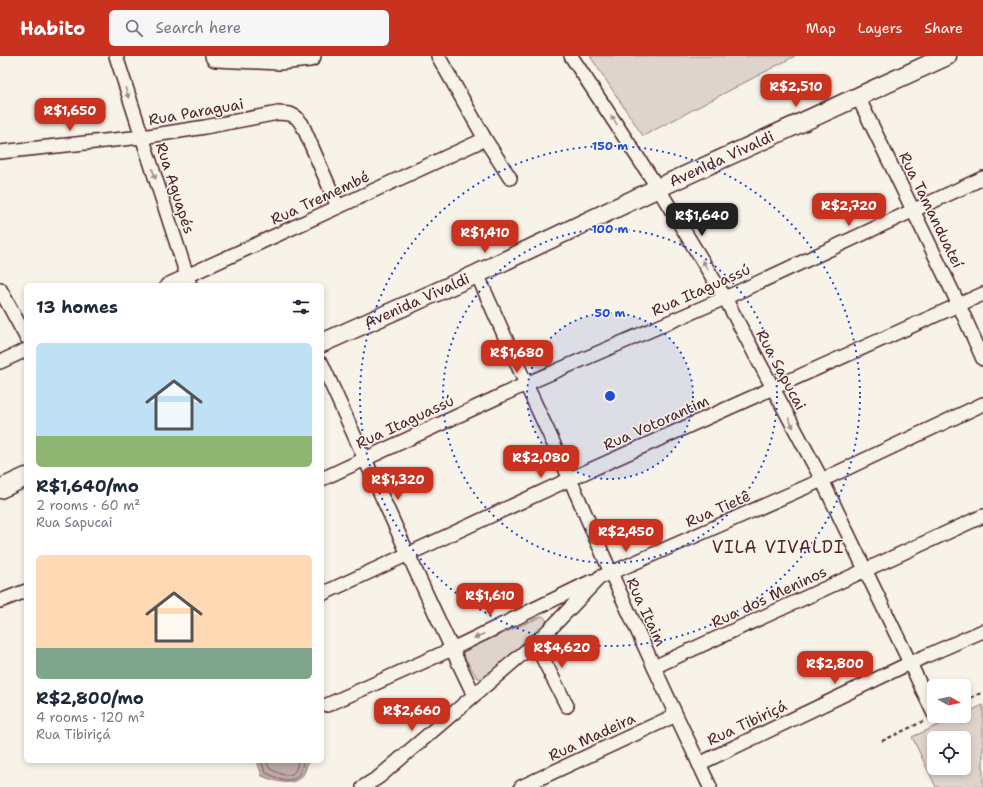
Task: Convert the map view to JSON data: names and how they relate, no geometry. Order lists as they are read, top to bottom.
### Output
{
  "streets": {
    "street": [
      "Rua Paraguai",
      "Avenida Vivaldi",
      "Rua Aguapés",
      "Rua Tremembé",
      "Rua Tamanduateí",
      "Rua Itaguassú",
      "Rua Sapucai",
      "Rua Votorantim",
      "Rua Tietê",
      "Rua dos Meninos",
      "Rua Itaim",
      "Rua Tibiriçá",
      "Rua Madeira"
    ]
  },
  "crossings": [
    ["Rua Paraguai", "Rua Aguapés"],
    ["Rua Paraguai", "Rua Tremembé"],
    ["Avenida Vivaldi", "Rua Tamanduateí"],
    ["Avenida Vivaldi", "Rua Sapucai"],
    ["Avenida Vivaldi", "Rua Itaim"],
    ["Rua Aguapés", "Rua Tremembé"],
    ["Rua Tamanduateí", "Rua Itaguassú"],
    ["Rua Tamanduateí", "Rua Votorantim"],
    ["Rua Itaguassú", "Rua Sapucai"],
    ["Rua Itaguassú", "Rua Itaim"],
    ["Rua Sapucai", "Rua Votorantim"],
    ["Rua Sapucai", "Rua Tietê"],
    ["Rua Sapucai", "Rua dos Meninos"],
    ["Rua Sapucai", "Rua Tibiriçá"],
    ["Rua Votorantim", "Rua Itaim"],
    ["Rua Tietê", "Rua Itaim"],
    ["Rua dos Meninos", "Rua Itaim"],
    ["Rua Itaim", "Rua Tibiriçá"],
    ["Rua Itaim", "Rua Madeira"]
  ],
  "one_way": ["Rua Aguapés"],
  "districts": ["VILA VIVALDI"],
  "north": "right",
  "page": {
    "header": "Habito",
    "search": "Search here",
    "nav": ["Map", "Layers", "Share"],
    "price": [
      "R$2,510",
      "R$1,650",
      "R$2,720",
      "R$1,640",
      "R$1,410",
      "R$1,680",
      "R$2,080",
      "R$1,320",
      "R$2,450",
      "R$1,610",
      "R$4,620",
      "R$2,800",
      "R$2,660"
    ],
    "heading": "13 homes",
    "list": [
      {
        "name": "R$1,640/mo",
        "note": "2 rooms · 60 m² · Rua Sapucai"
      },
      {
        "name": "R$2,800/mo",
        "note": "4 rooms · 120 m² · Rua Tibiriçá"
      }
    ]
  },
  "rings": ["150 m", "100 m", "50 m"]
}
